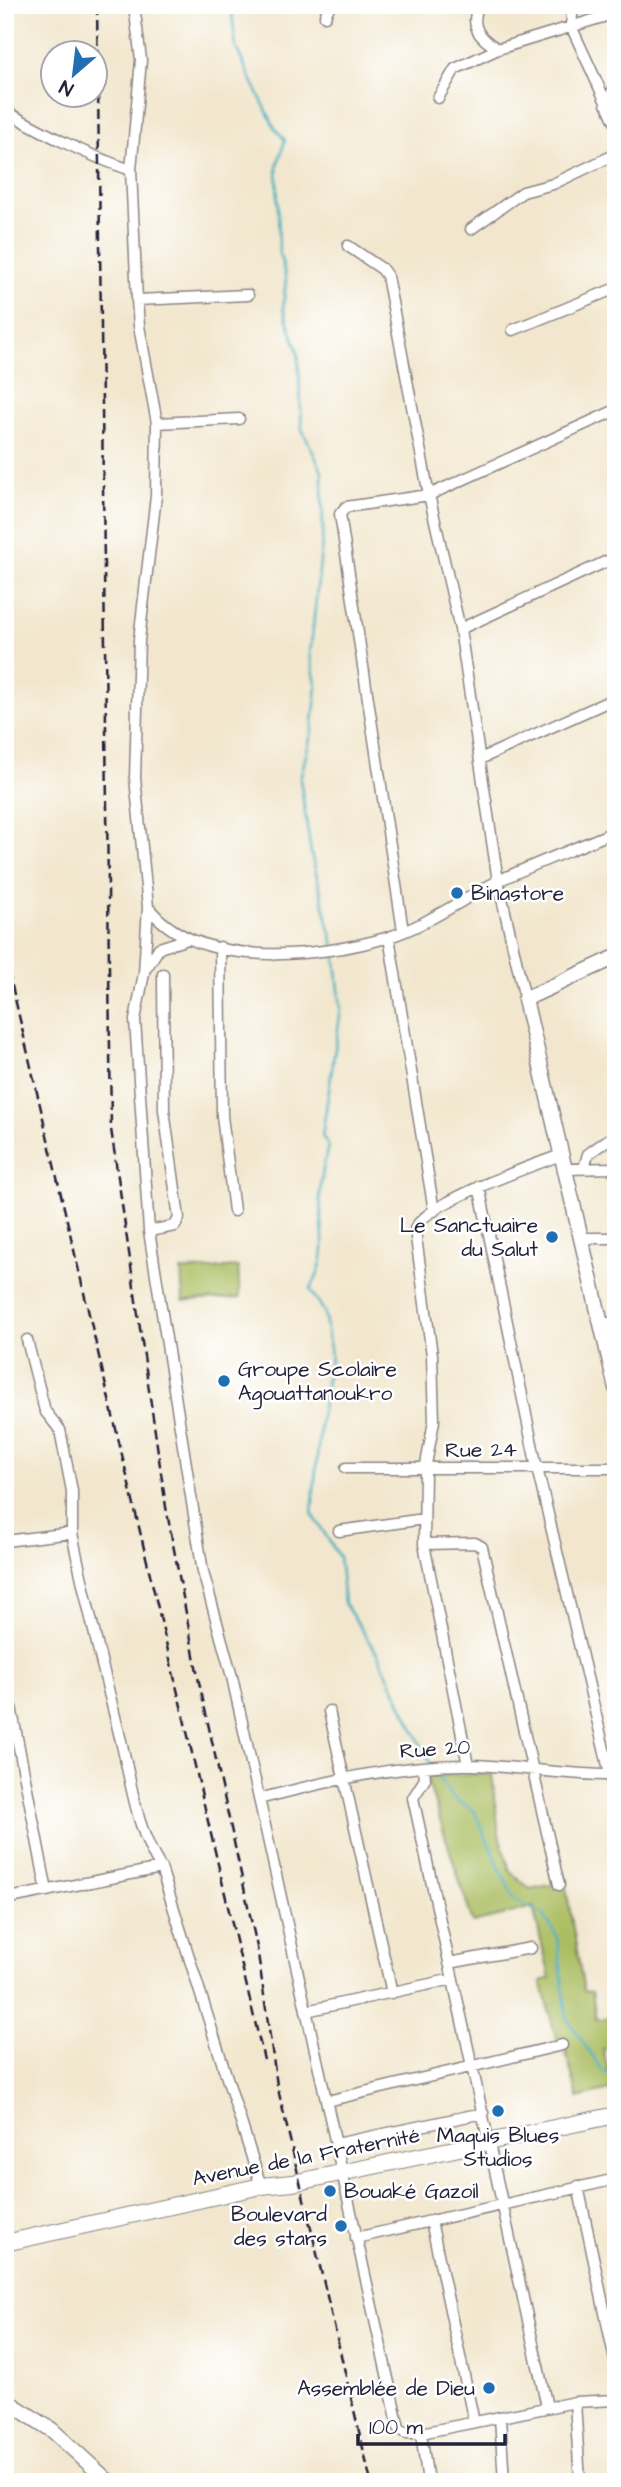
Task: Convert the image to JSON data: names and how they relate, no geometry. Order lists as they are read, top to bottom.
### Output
{
  "streets": {
    "main road": ["Avenue de la Fraternité"],
    "street": ["Rue 24", "Rue 20"]
  },
  "places": [
    "Binastore",
    "Le Sanctuaire du Salut",
    "Groupe Scolaire Agouattanoukro",
    "Maquis Blues Studios",
    "Bouaké Gazoil",
    "Boulevard des stars",
    "Assemblée de Dieu"
  ],
  "scale_bar": "100 m",
  "north": "bottom left"
}
